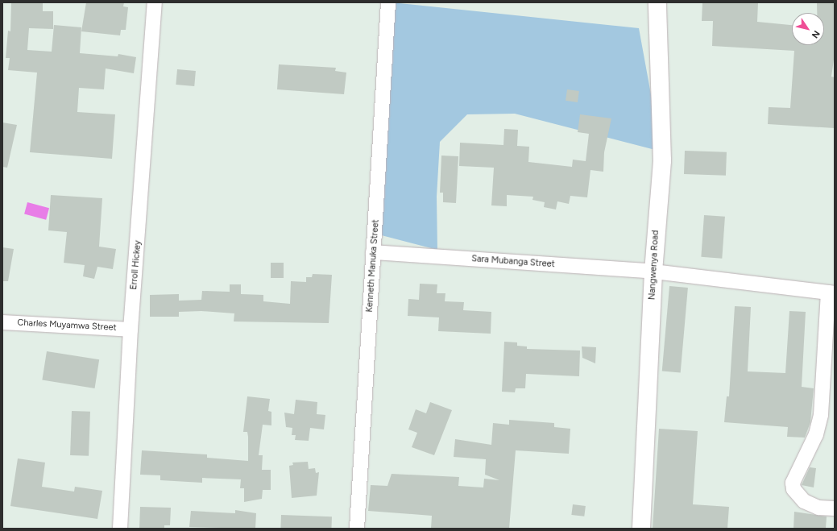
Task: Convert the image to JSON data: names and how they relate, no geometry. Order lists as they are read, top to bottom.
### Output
{
  "streets": {
    "main road": ["Nangwenya Road"],
    "street": [
      "Sara Mubanga Street",
      "Erroll Hickey",
      "Kenneth Manuka Street",
      "Charles Muyamwa Street"
    ]
  },
  "crossings": [
    ["Sara Mubanga Street", "Nangwenya Road"],
    ["Sara Mubanga Street", "Kenneth Manuka Street"],
    ["Erroll Hickey", "Charles Muyamwa Street"]
  ],
  "north": "bottom right"
}
